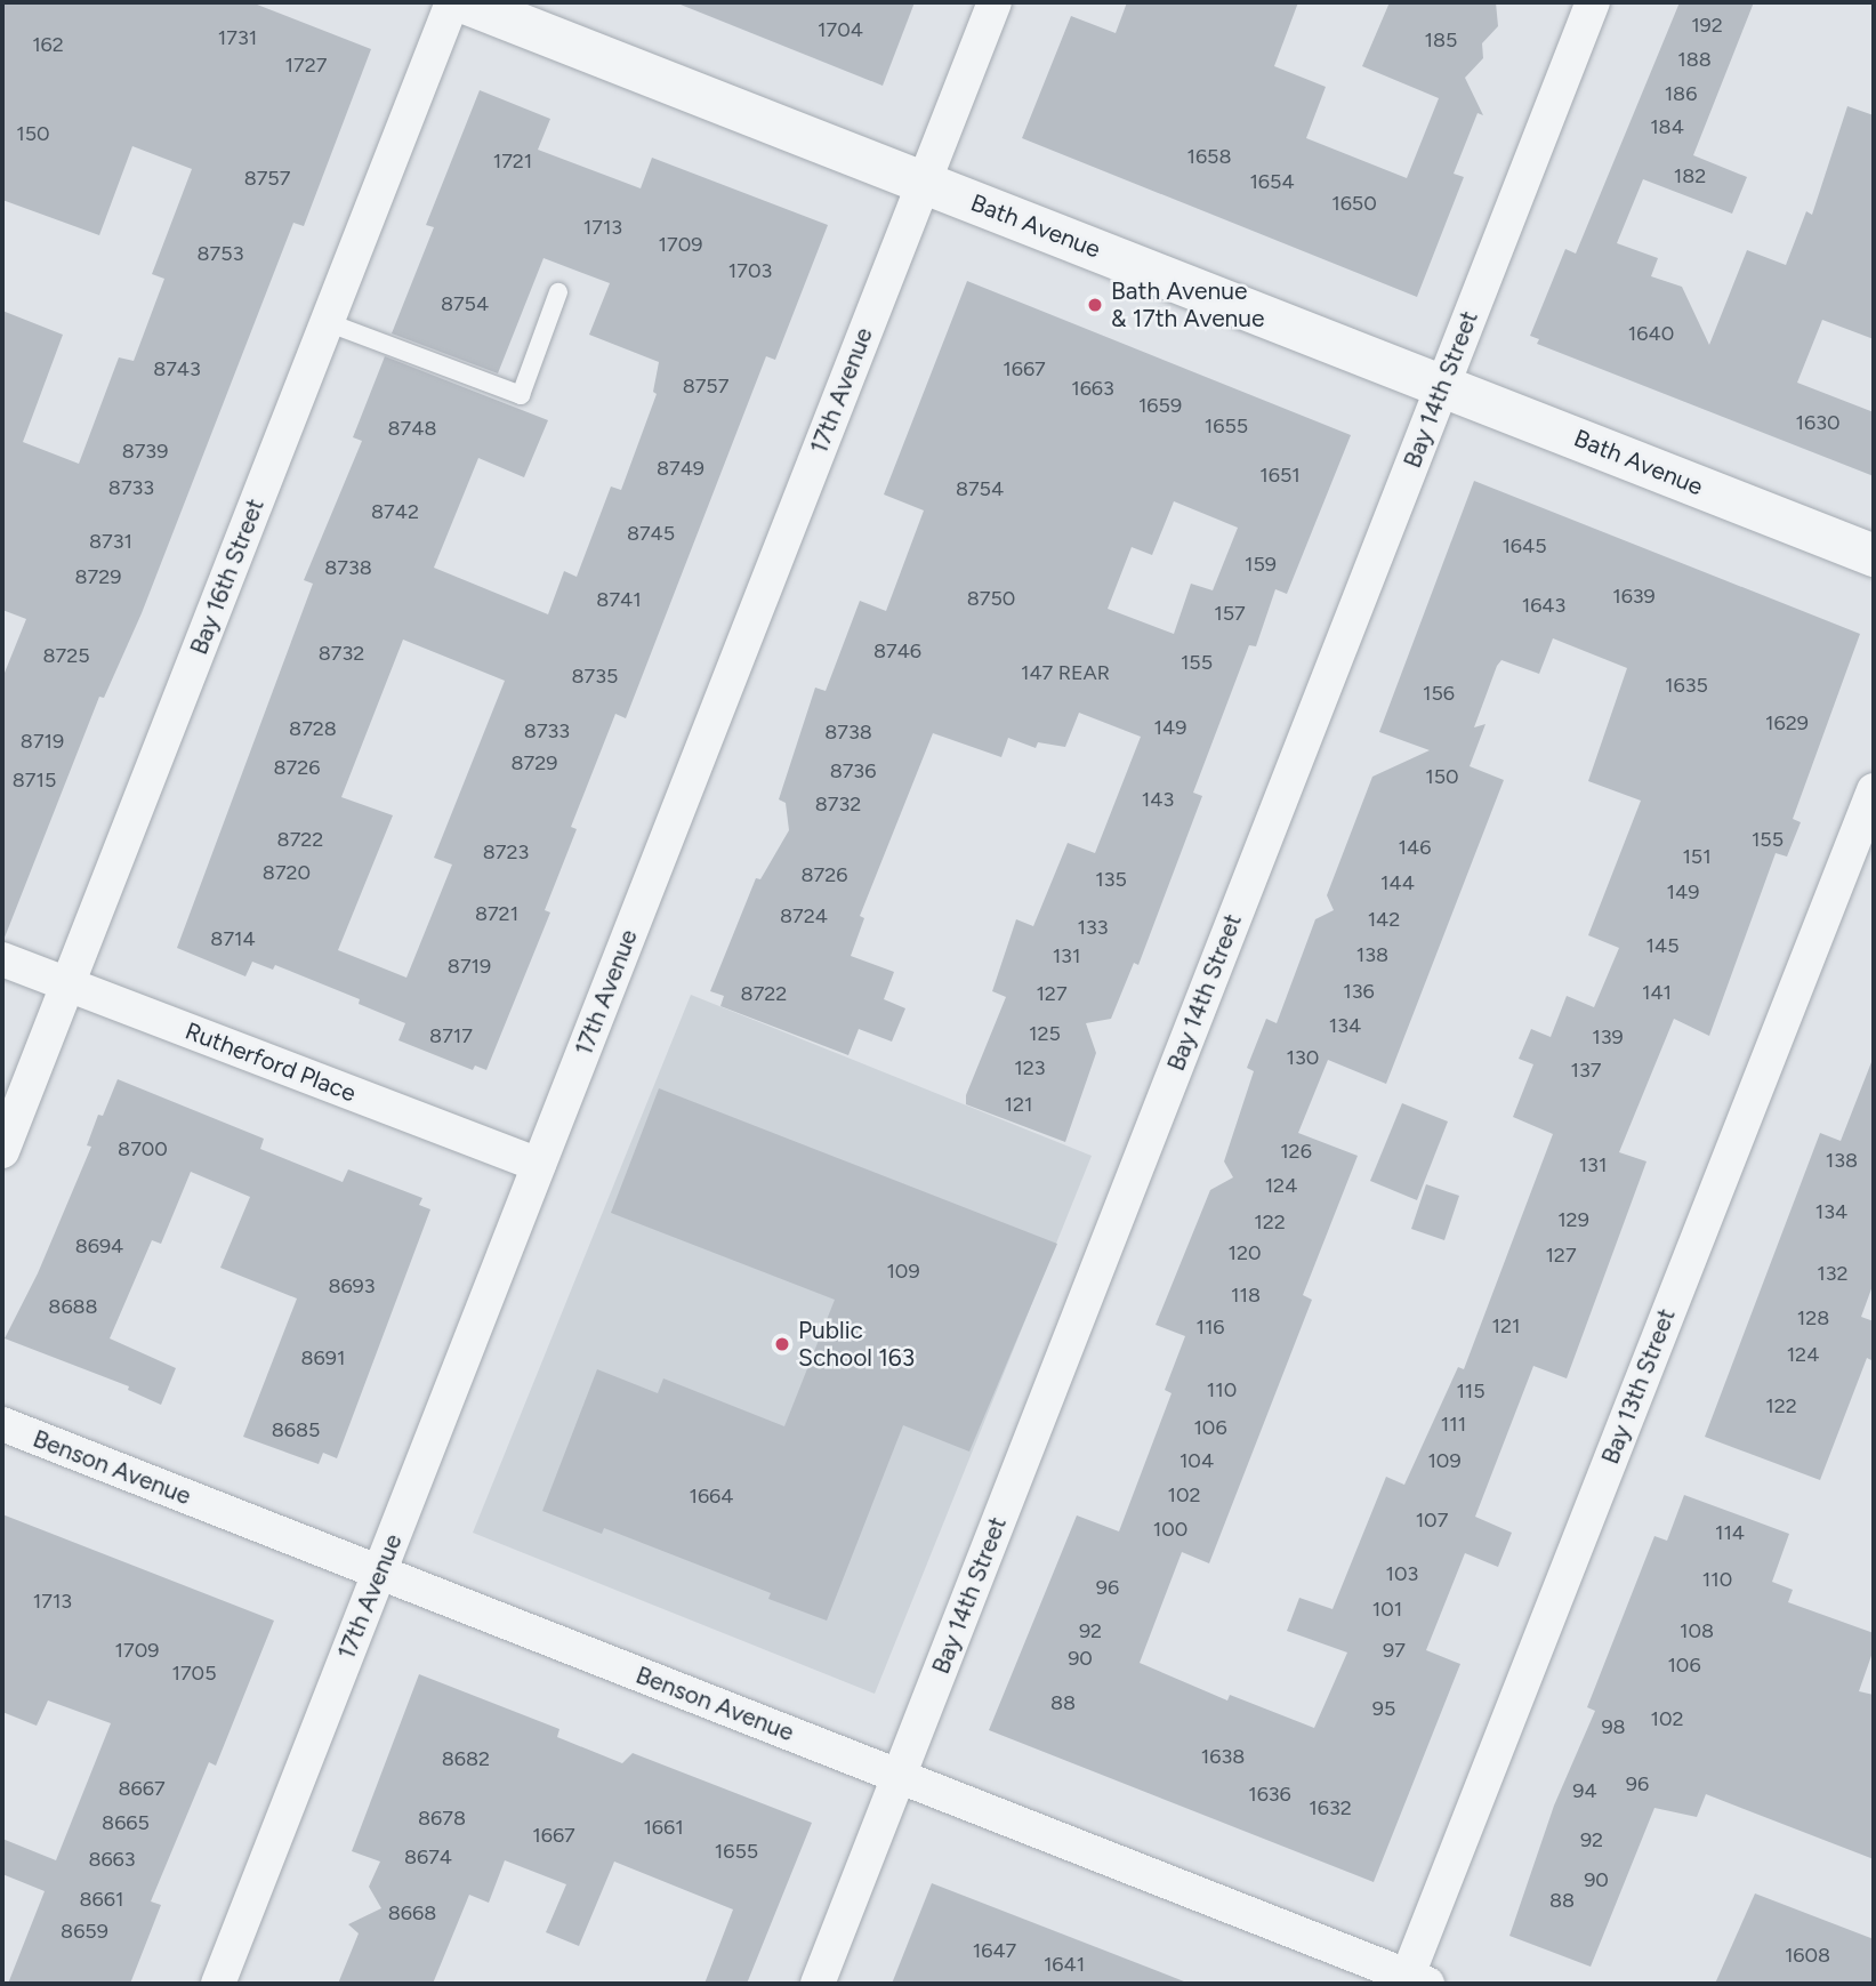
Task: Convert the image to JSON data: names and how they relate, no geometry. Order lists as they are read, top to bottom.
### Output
{
  "streets": {
    "street": [
      "Bath Avenue",
      "Bay 14th Street",
      "17th Avenue",
      "Bay 16th Street",
      "Rutherford Place",
      "Bay 13th Street",
      "Benson Avenue"
    ]
  },
  "crossings": [
    ["Bath Avenue", "Bay 14th Street"],
    ["Bath Avenue", "17th Avenue"],
    ["Bay 14th Street", "Benson Avenue"],
    ["17th Avenue", "Rutherford Place"],
    ["17th Avenue", "Benson Avenue"],
    ["Bay 16th Street", "Rutherford Place"],
    ["Bay 13th Street", "Benson Avenue"]
  ],
  "places": ["Bath Avenue & 17th Avenue", "Public School 163"],
  "house_numbers": [
    "192",
    "1704",
    "1731",
    "185",
    "162",
    "188",
    "1727",
    "186",
    "184",
    "150",
    "1658",
    "1721",
    "182",
    "8757",
    "1654",
    "1650",
    "1713",
    "1709",
    "8753",
    "1703",
    "8754",
    "1640",
    "8743",
    "1667",
    "8757",
    "1663",
    "1659",
    "1630",
    "1655",
    "8748",
    "8739",
    "8749",
    "1651",
    "8733",
    "8754",
    "8742",
    "8745",
    "8731",
    "1645",
    "159",
    "8738",
    "8729",
    "1639",
    "8750",
    "8741",
    "1643",
    "157",
    "8746",
    "8732",
    "8725",
    "155",
    "147 REAR",
    "8735",
    "1635",
    "156",
    "1629",
    "149",
    "8728",
    "8733",
    "8738",
    "8719",
    "8729",
    "8726",
    "8736",
    "150",
    "8715",
    "143",
    "8732",
    "8722",
    "155",
    "146",
    "8723",
    "151",
    "8720",
    "8726",
    "135",
    "144",
    "149",
    "8721",
    "8724",
    "142",
    "133",
    "8714",
    "145",
    "138",
    "131",
    "8719",
    "136",
    "141",
    "8722",
    "127",
    "134",
    "125",
    "8717",
    "139",
    "130",
    "123",
    "137",
    "121",
    "8700",
    "126",
    "138",
    "131",
    "124",
    "134",
    "129",
    "122",
    "8694",
    "120",
    "127",
    "109",
    "132",
    "8693",
    "118",
    "8688",
    "128",
    "121",
    "116",
    "124",
    "8691",
    "110",
    "115",
    "122",
    "111",
    "106",
    "8685",
    "104",
    "109",
    "102",
    "1664",
    "107",
    "100",
    "114",
    "103",
    "110",
    "96",
    "1713",
    "101",
    "92",
    "108",
    "1709",
    "97",
    "90",
    "106",
    "1705",
    "88",
    "95",
    "102",
    "98",
    "1638",
    "8682",
    "96",
    "8667",
    "94",
    "1636",
    "1632",
    "8678",
    "8665",
    "1661",
    "1667",
    "92",
    "1655",
    "8674",
    "8663",
    "90",
    "8661",
    "88",
    "8668",
    "8659",
    "1647",
    "1608",
    "1641"
  ]
}
